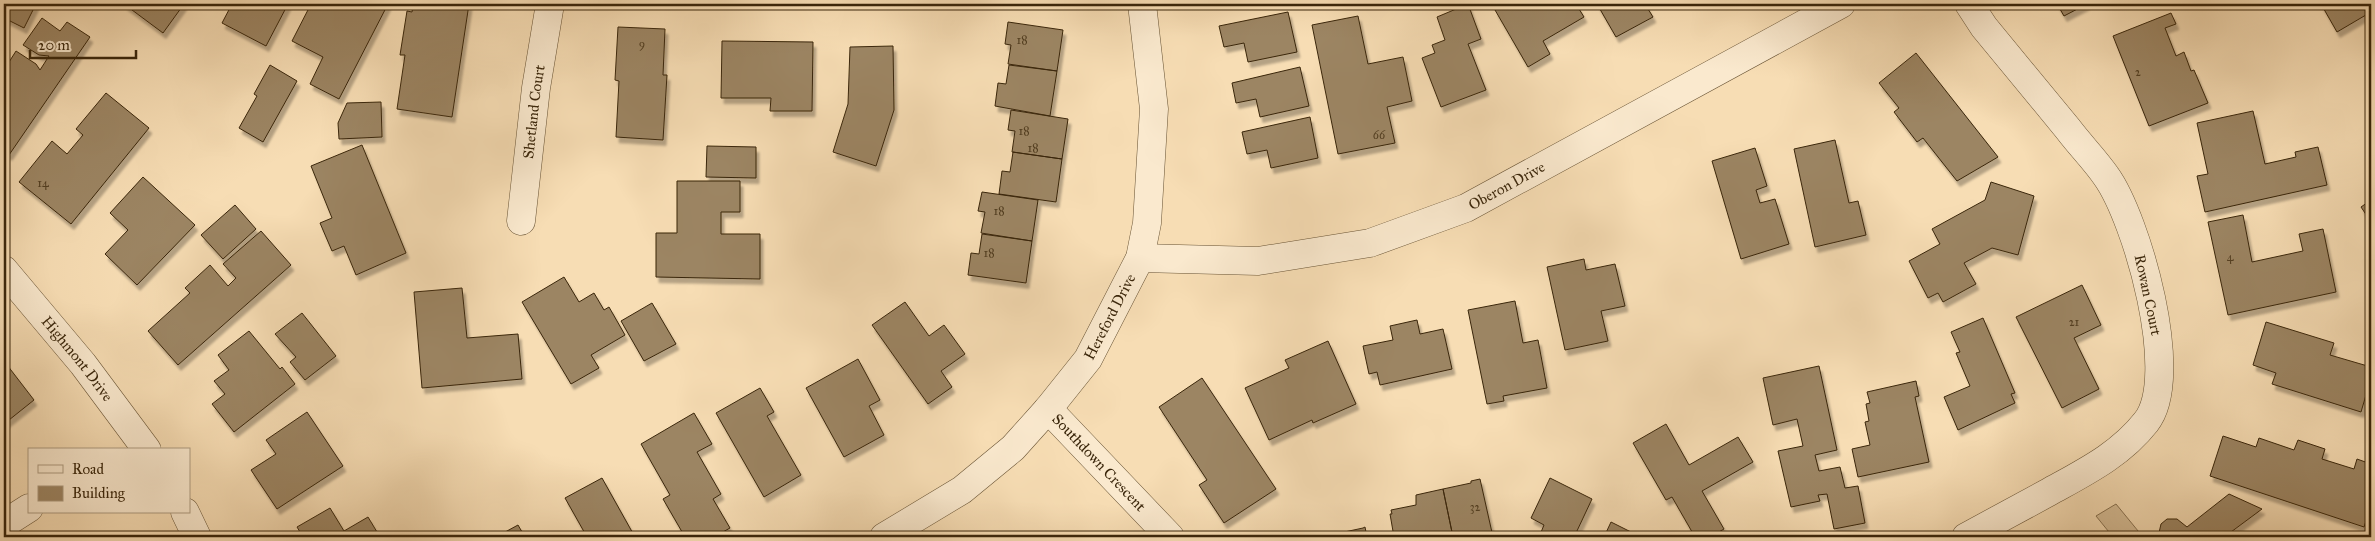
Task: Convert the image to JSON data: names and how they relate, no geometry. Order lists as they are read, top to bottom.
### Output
{
  "streets": {
    "street": [
      "Shetland Court",
      "Oberon Drive",
      "Rowan Court",
      "Hereford Drive",
      "Highmont Drive",
      "Southdown Crescent"
    ]
  },
  "crossings": [
    ["Oberon Drive", "Hereford Drive"],
    ["Hereford Drive", "Southdown Crescent"]
  ],
  "house_numbers": [
    "18",
    "9",
    "2",
    "18",
    "66",
    "18",
    "14",
    "18",
    "18",
    "4",
    "21",
    "32"
  ],
  "legend": ["Road", "Building"],
  "scale_bar": "20 m"
}
